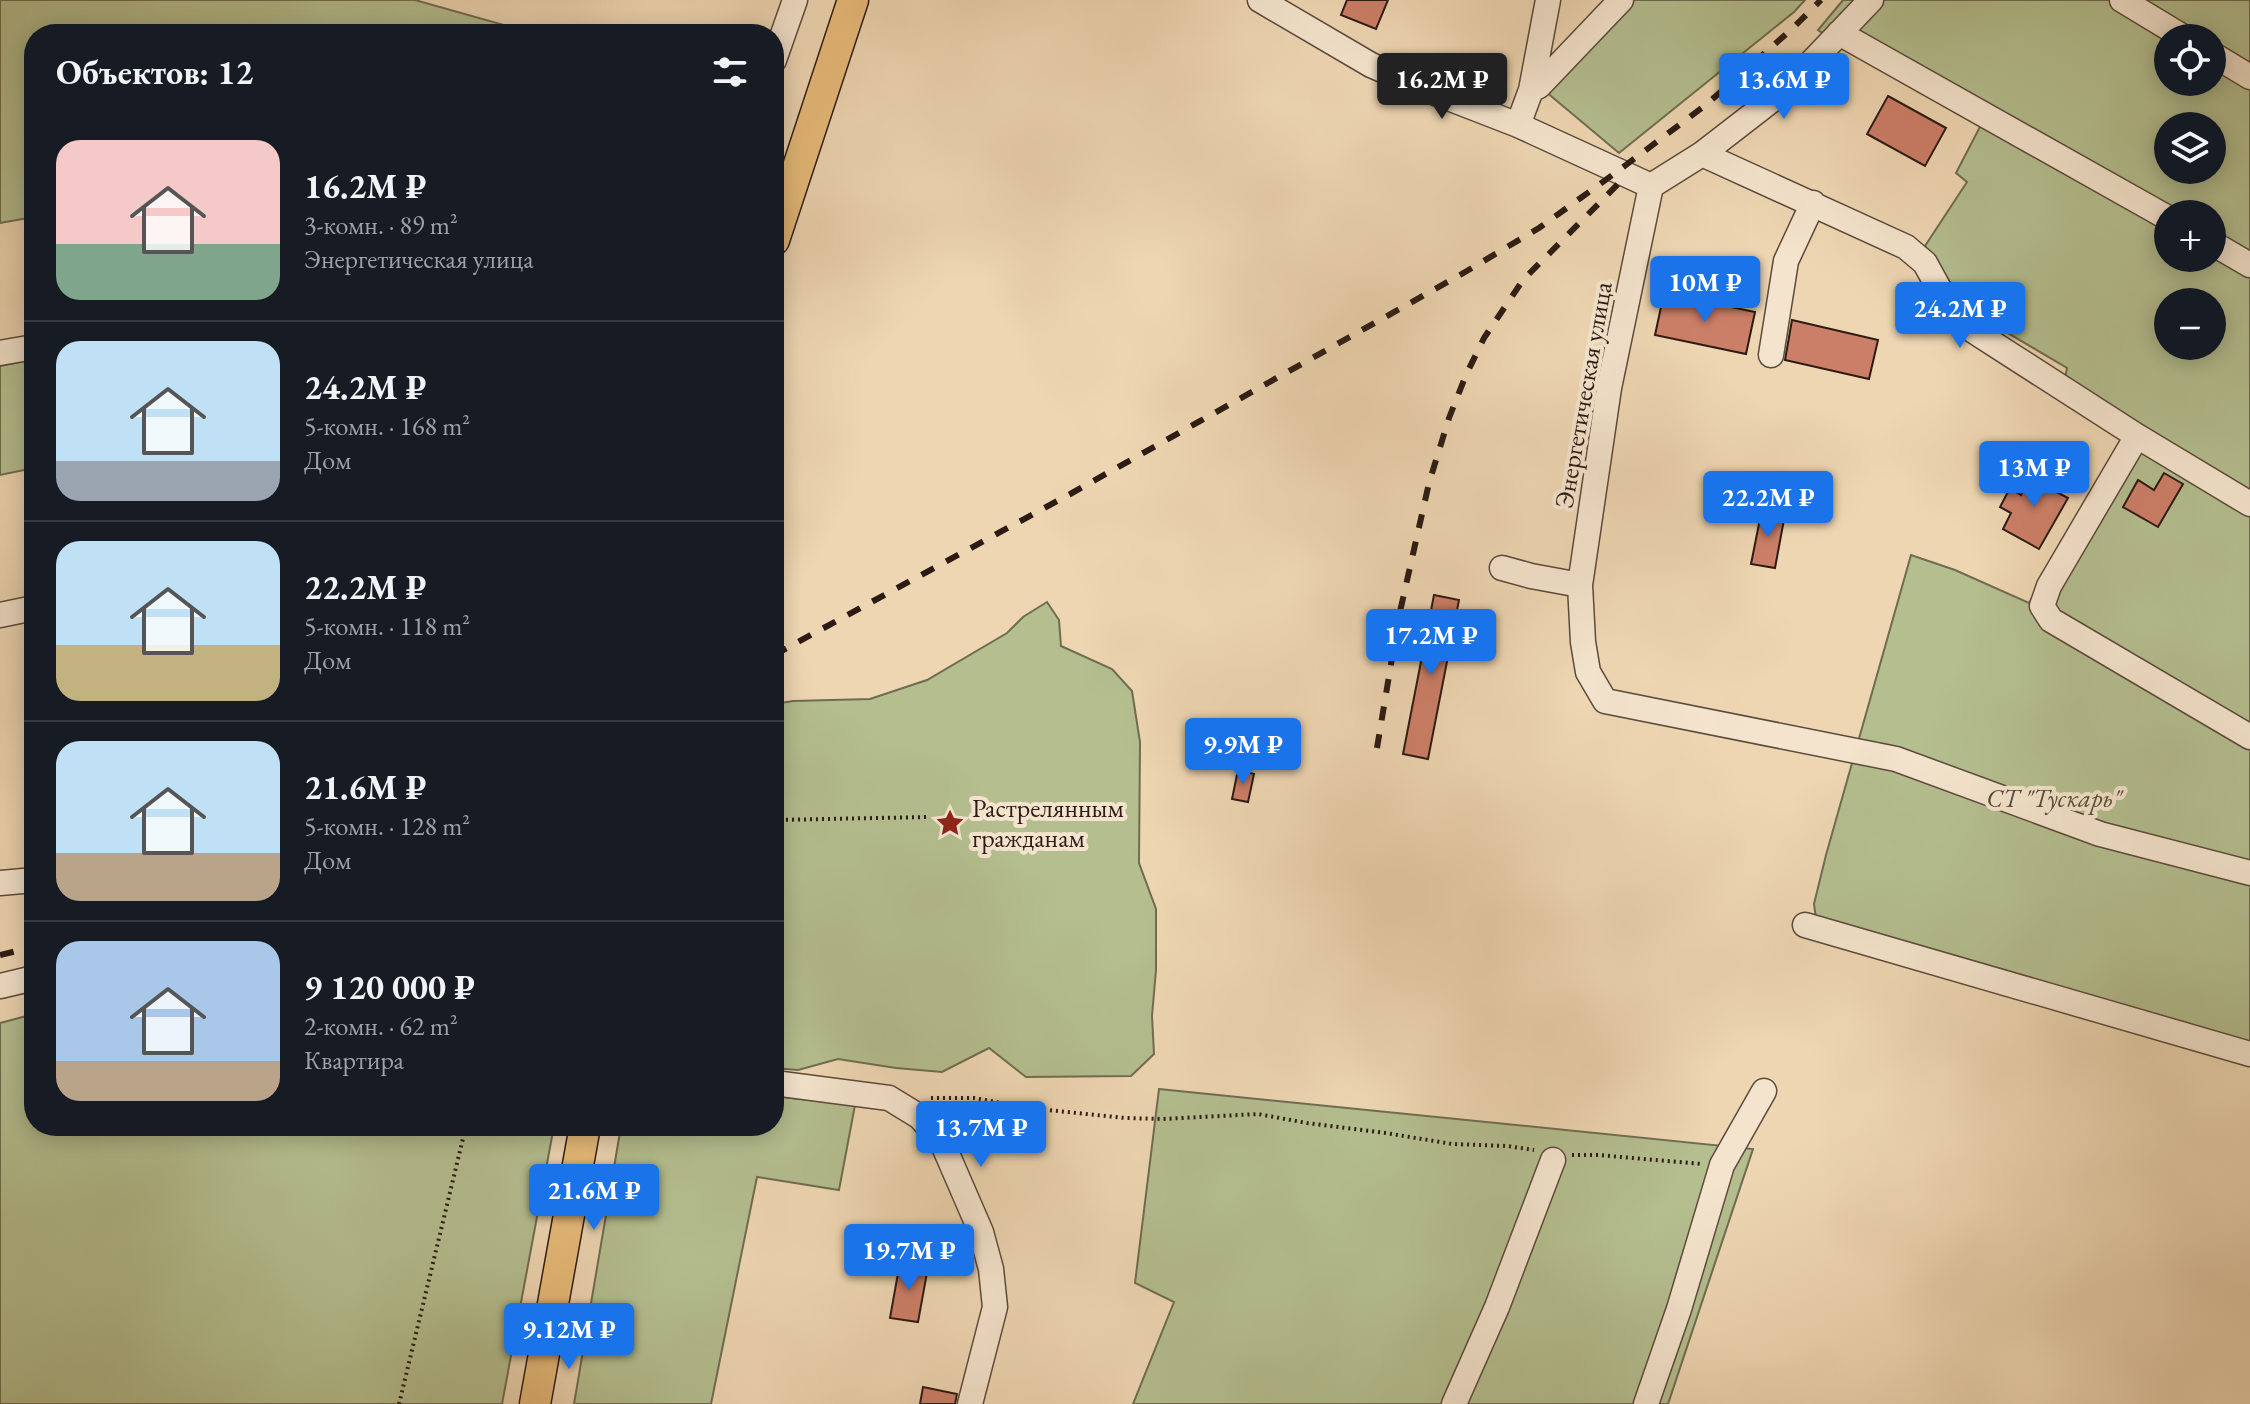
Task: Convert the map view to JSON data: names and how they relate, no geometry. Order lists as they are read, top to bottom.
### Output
{
  "streets": {
    "street": ["Энергетическая улица"]
  },
  "parks": ["СТ \"Тускарь\""],
  "places": {
    "place": ["Растрелянным гражданам"]
  },
  "page": {
    "map_buttons": ["+", "−"],
    "heading": "Объектов: 12",
    "price": [
      "16.2M ₽",
      "13.6M ₽",
      "10M ₽",
      "24.2M ₽",
      "13M ₽",
      "22.2M ₽",
      "17.2M ₽",
      "9.9M ₽",
      "13.7M ₽",
      "21.6M ₽",
      "19.7M ₽",
      "9.12M ₽"
    ],
    "list": [
      {
        "name": "16.2M ₽",
        "note": "3-комн. · 89 m² · Энергетическая улица"
      },
      {
        "name": "24.2M ₽",
        "note": "5-комн. · 168 m² · Дом"
      },
      {
        "name": "22.2M ₽",
        "note": "5-комн. · 118 m² · Дом"
      },
      {
        "name": "21.6M ₽",
        "note": "5-комн. · 128 m² · Дом"
      },
      {
        "name": "9 120 000 ₽",
        "note": "2-комн. · 62 m² · Квартира"
      }
    ]
  }
}
